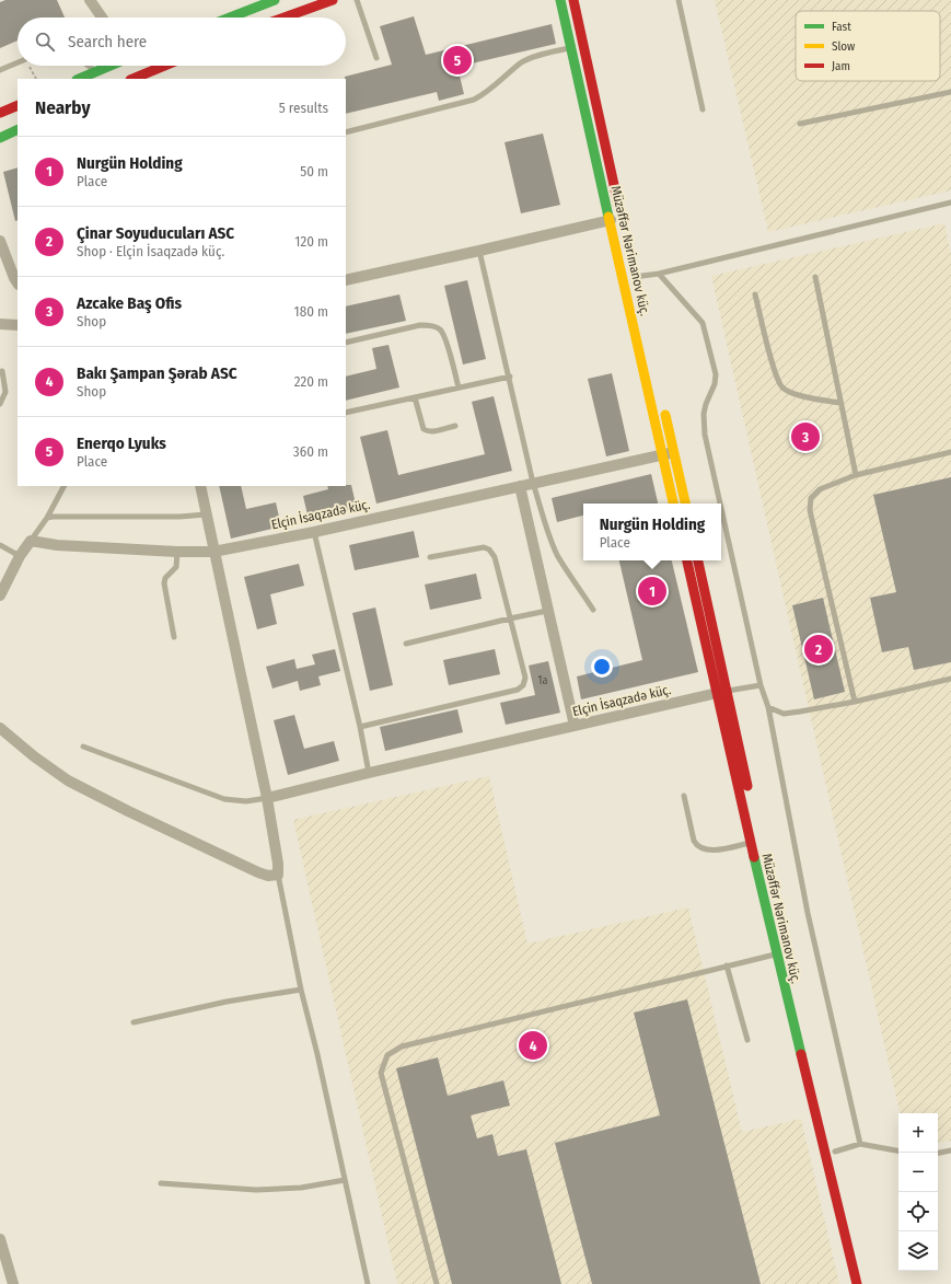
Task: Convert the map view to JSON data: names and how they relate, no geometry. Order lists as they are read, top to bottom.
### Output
{
  "streets": {
    "main road": ["Müzəffər Nərimanov küç."],
    "street": ["Elçin İsaqzadə küç."]
  },
  "crossings": [
    ["Müzəffər Nərimanov küç.", "Elçin İsaqzadə küç."]
  ],
  "house_numbers": ["1a"],
  "legend": ["Fast", "Slow", "Jam"],
  "page": {
    "search": "Search here",
    "pins": [
      "5",
      "3",
      "1",
      "2",
      "4"
    ],
    "heading": ["Nearby", "5 results"],
    "list": [
      {
        "mark": "1",
        "name": "Nurgün Holding",
        "note": "Place",
        "value": "50 m"
      },
      {
        "mark": "2",
        "name": "Çinar Soyuducuları ASC",
        "note": "Shop · Elçin İsaqzadə küç.",
        "value": "120 m"
      },
      {
        "mark": "3",
        "name": "Azcake Baş Ofis",
        "note": "Shop",
        "value": "180 m"
      },
      {
        "mark": "4",
        "name": "Bakı Şampan Şərab ASC",
        "note": "Shop",
        "value": "220 m"
      },
      {
        "mark": "5",
        "name": "Enerqo Lyuks",
        "note": "Place",
        "value": "360 m"
      }
    ],
    "popup": ["Nurgün Holding", "Place"],
    "map_buttons": ["+", "−"]
  }
}
